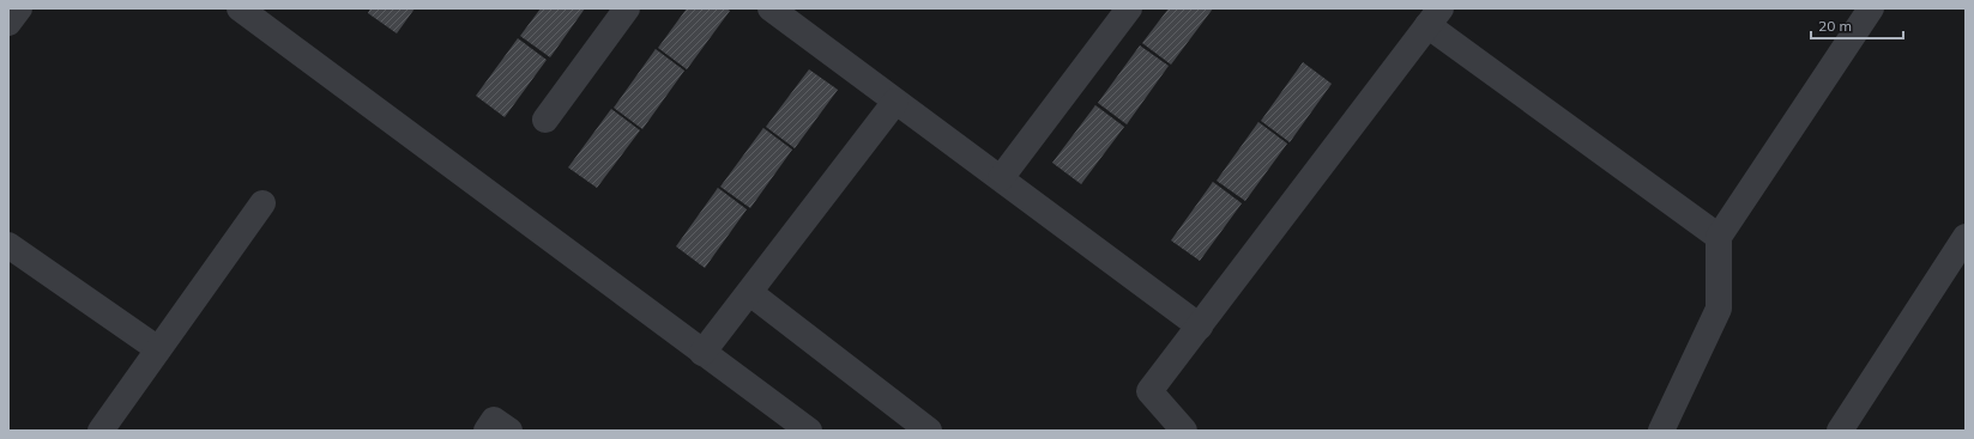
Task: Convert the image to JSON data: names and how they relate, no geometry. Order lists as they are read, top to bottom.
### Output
{
  "scale_bar": "20 m"
}
